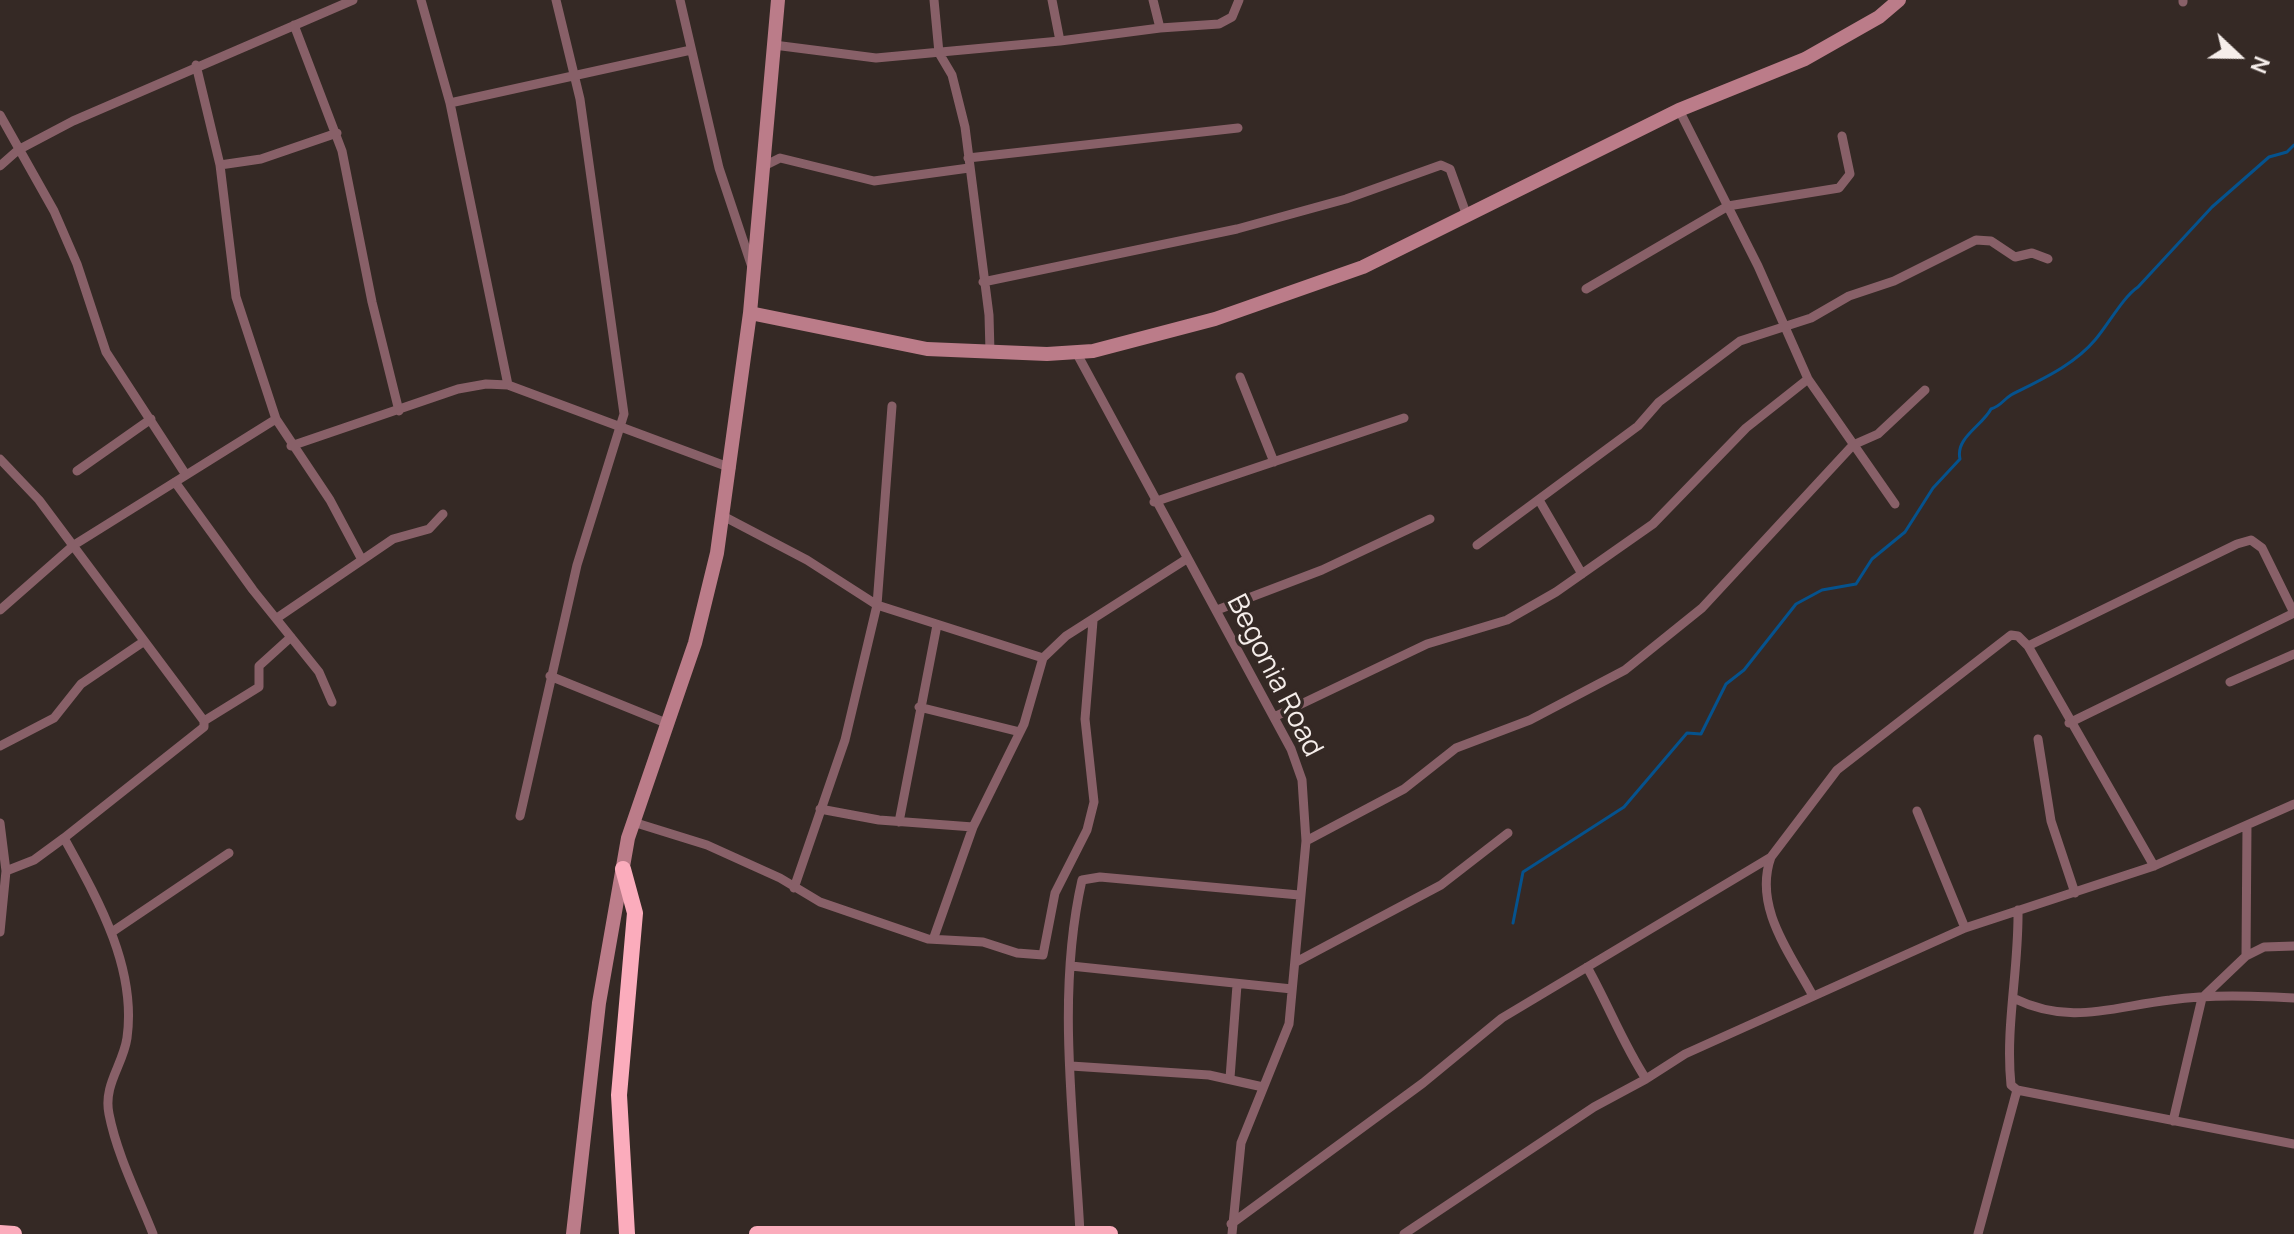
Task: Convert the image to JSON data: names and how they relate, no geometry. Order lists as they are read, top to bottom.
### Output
{
  "streets": {
    "street": ["Begonia Road"]
  },
  "north": "right"
}
